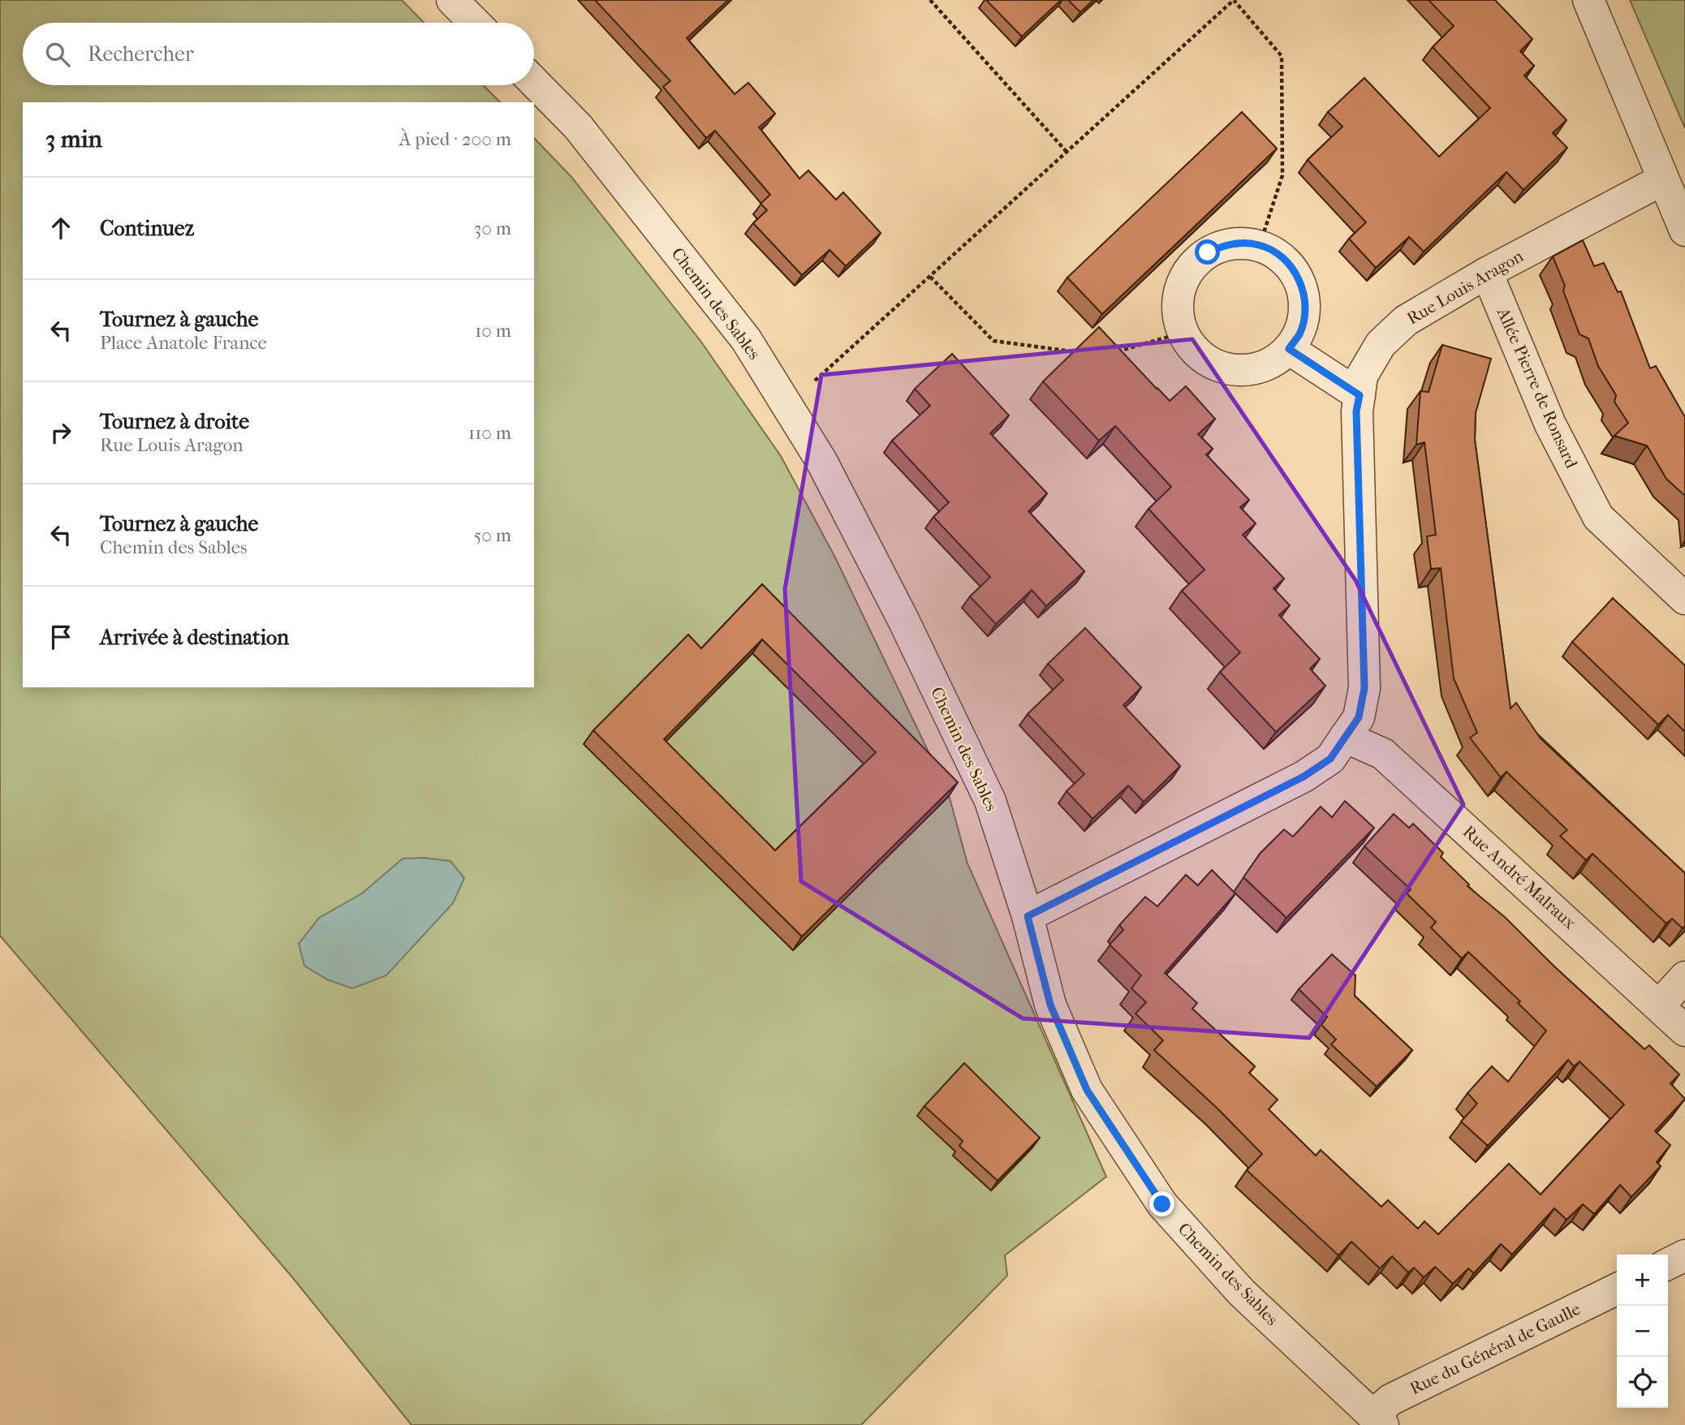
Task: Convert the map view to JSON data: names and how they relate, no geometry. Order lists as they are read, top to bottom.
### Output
{
  "streets": {
    "street": [
      "Rue Louis Aragon",
      "Chemin des Sables",
      "Allée Pierre de Ronsard",
      "Rue André Malraux",
      "Rue du Général de Gaulle"
    ]
  },
  "crossings": [
    ["Rue Louis Aragon", "Chemin des Sables"],
    ["Rue Louis Aragon", "Allée Pierre de Ronsard"],
    ["Rue Louis Aragon", "Rue André Malraux"],
    ["Chemin des Sables", "Rue du Général de Gaulle"]
  ],
  "page": {
    "search": "Rechercher",
    "heading": ["3 min", "À pied · 200 m"],
    "list": [
      ["Continuez", "30 m"],
      ["Tournez à gauche", "Place Anatole France", "10 m"],
      ["Tournez à droite", "Rue Louis Aragon", "110 m"],
      ["Tournez à gauche", "Chemin des Sables", "50 m"],
      "Arrivée à destination"
    ],
    "map_buttons": ["+", "−"]
  }
}
